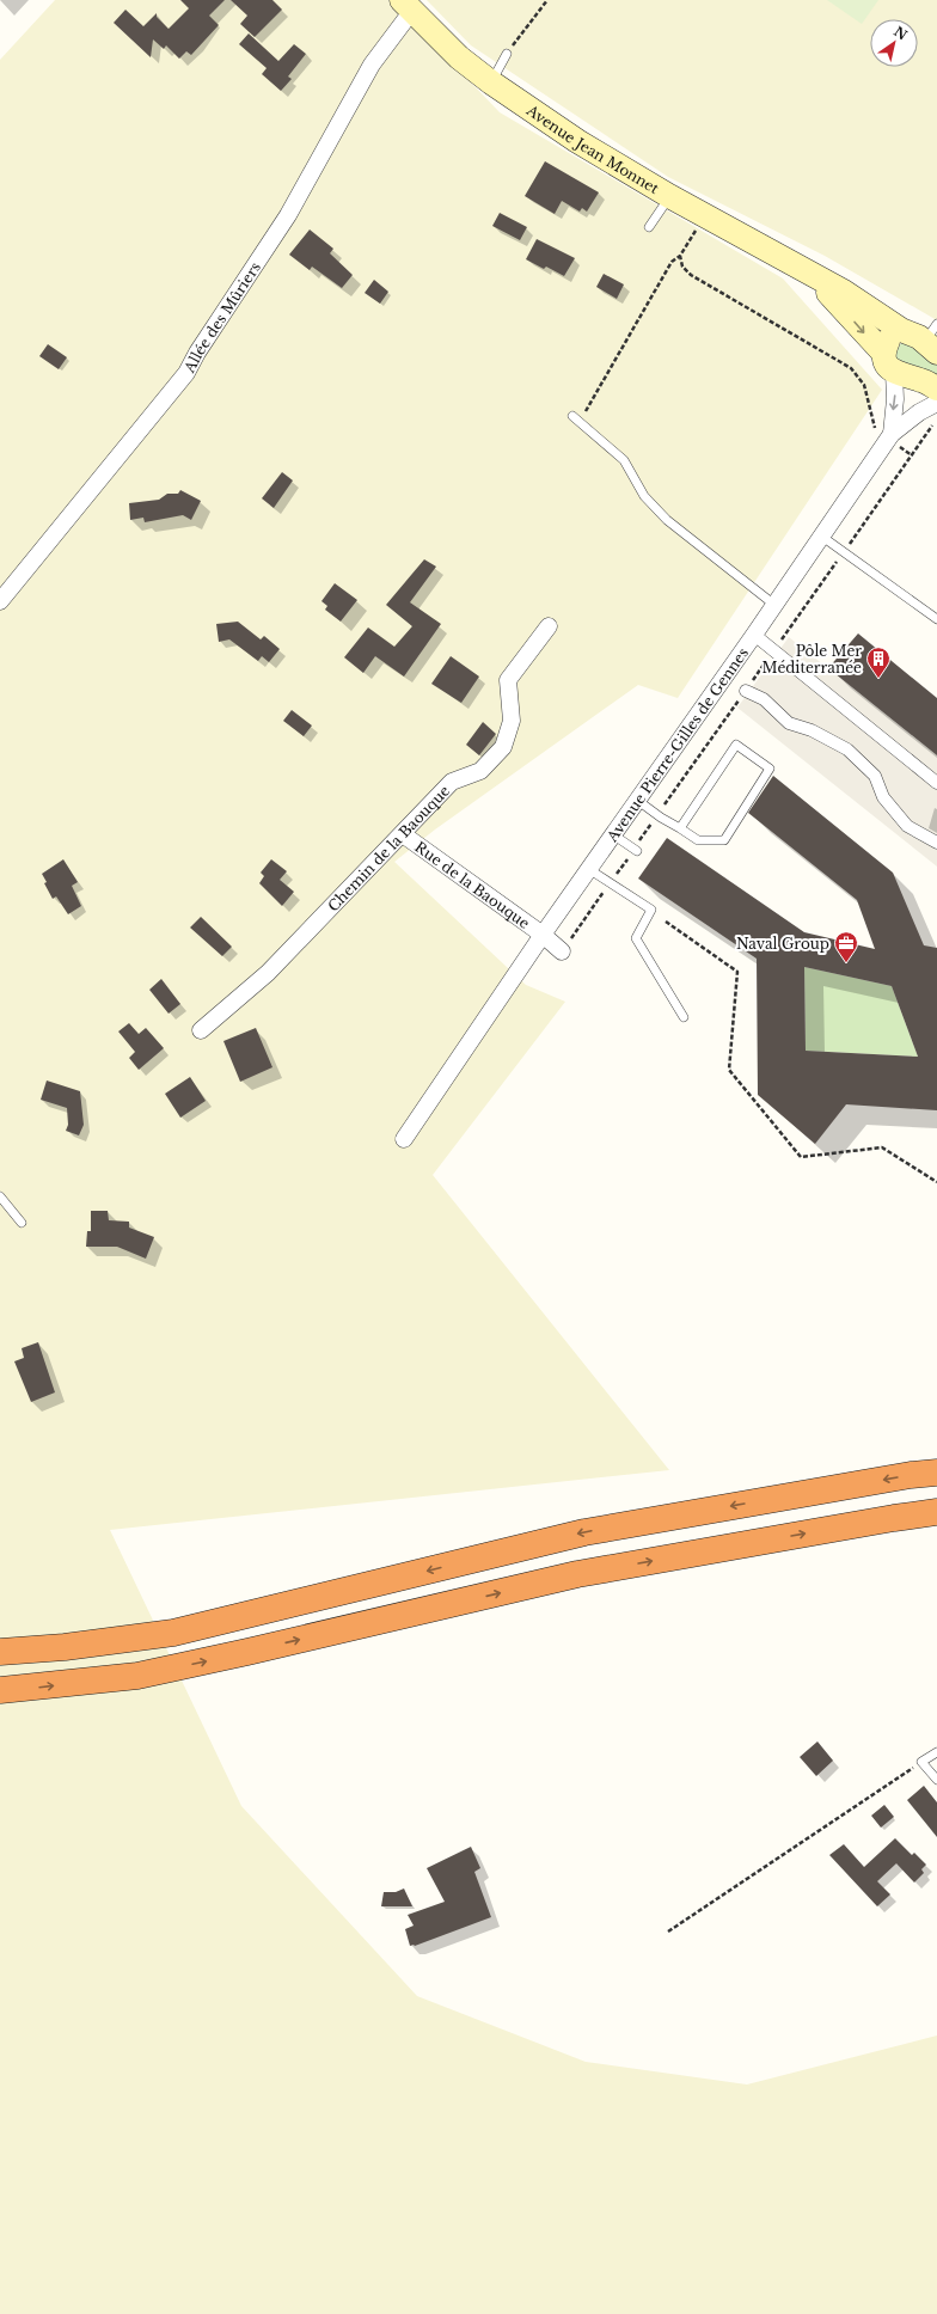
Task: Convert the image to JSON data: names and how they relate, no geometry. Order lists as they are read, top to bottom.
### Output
{
  "streets": {
    "main road": ["Avenue Jean Monnet"],
    "street": [
      "Allée des Mûriers",
      "Avenue Pierre-Gilles de Gennes",
      "Chemin de la Baouque",
      "Rue de la Baouque"
    ]
  },
  "crossings": [
    ["Avenue Jean Monnet", "Allée des Mûriers"],
    ["Avenue Jean Monnet", "Avenue Pierre-Gilles de Gennes"],
    ["Avenue Pierre-Gilles de Gennes", "Rue de la Baouque"],
    ["Chemin de la Baouque", "Rue de la Baouque"]
  ],
  "places": {
    "building": ["Pôle Mer Méditerranée"],
    "office": ["Naval Group"]
  },
  "north": "top right"
}
